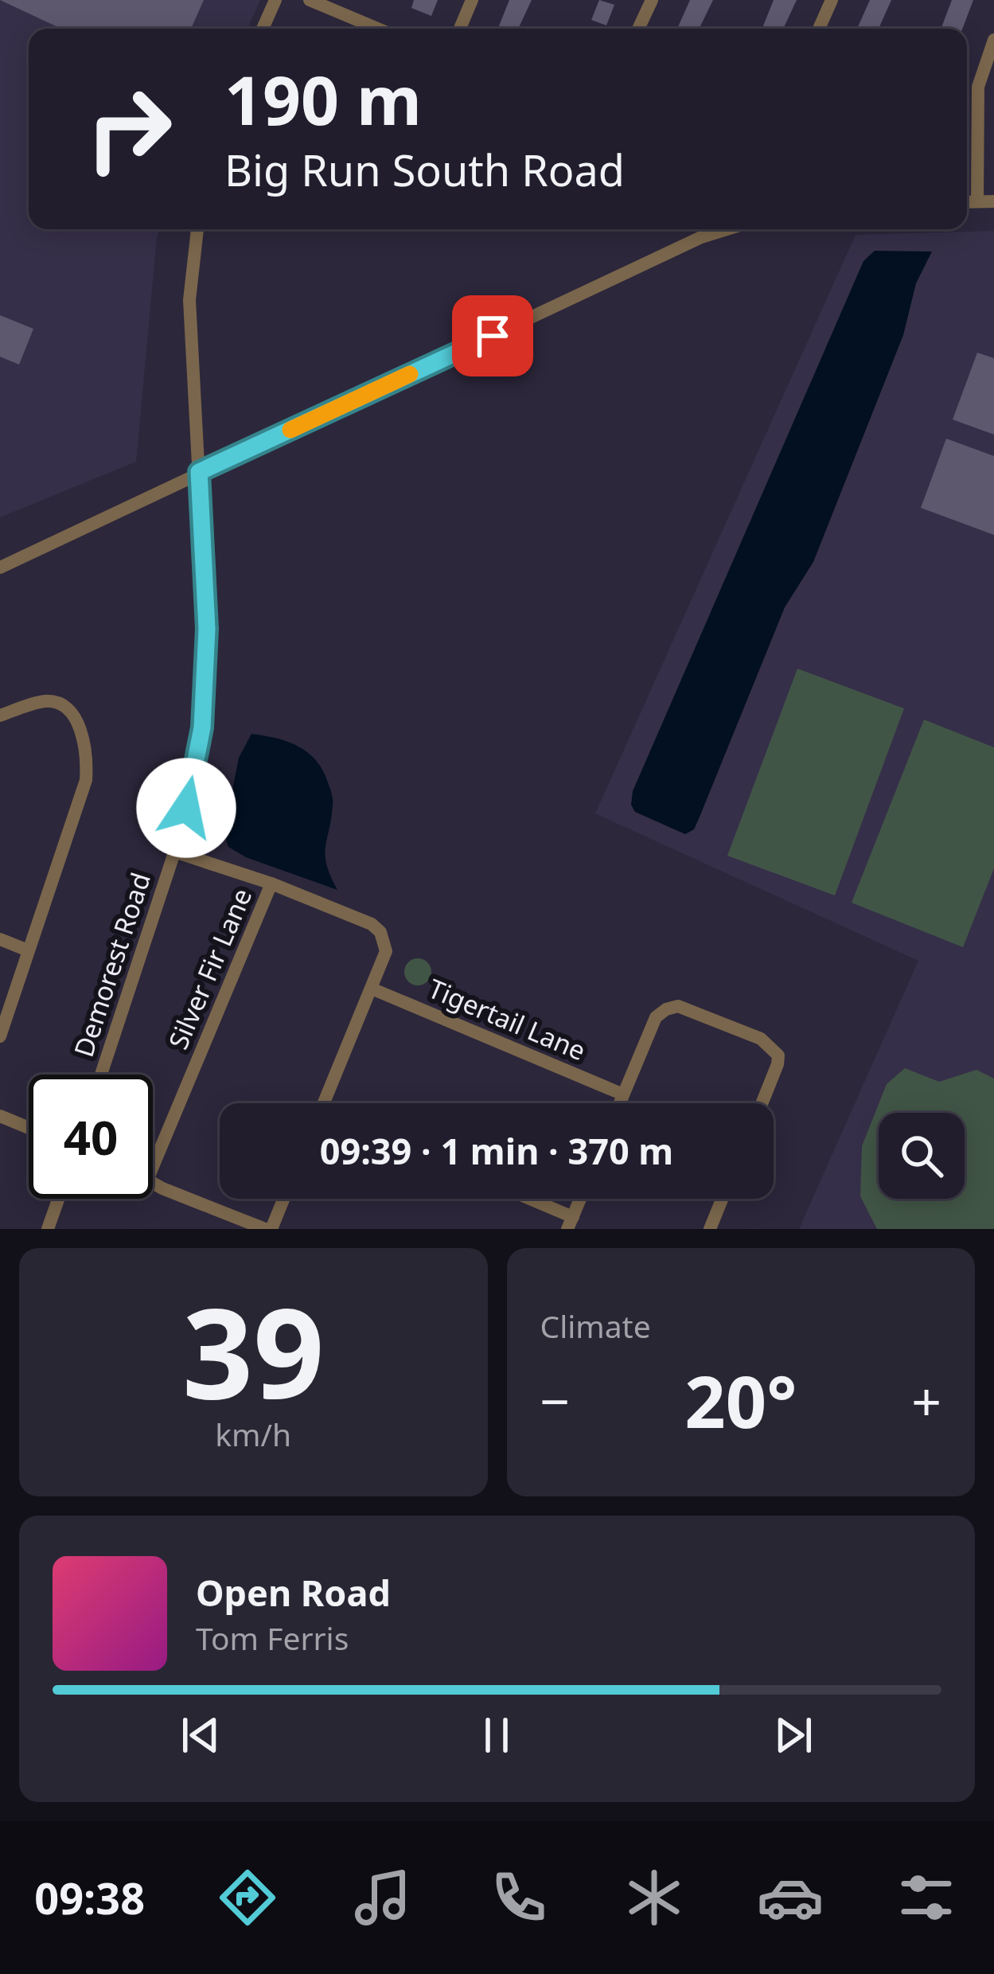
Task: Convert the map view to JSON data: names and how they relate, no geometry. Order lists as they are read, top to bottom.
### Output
{
  "streets": {
    "street": ["Demorest Road", "Silver Fir Lane", "Tigertail Lane"]
  },
  "page": {
    "turn": ["190 m", "Big Run South Road"],
    "limit": "40",
    "trip": "09:39 · 1 min · 370 m",
    "tile": [
      ["39", "km/h"],
      "Climate"
    ],
    "heat": ["−", "20°", "+"],
    "song": ["Open Road", "Tom Ferris"],
    "tabs": "09:38"
  }
}
